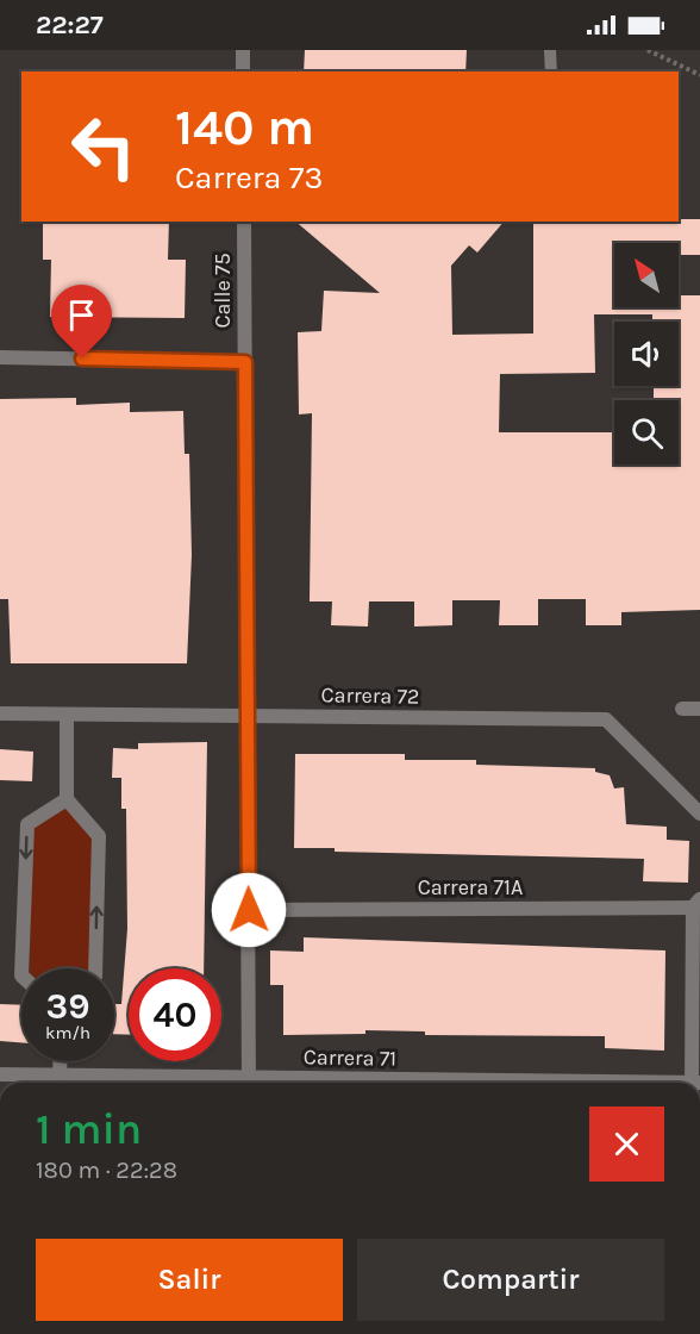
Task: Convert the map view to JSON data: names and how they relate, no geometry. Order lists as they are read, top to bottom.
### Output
{
  "streets": {
    "street": [
      "Calle 75",
      "Carrera 72",
      "Carrera 71A",
      "Carrera 71"
    ]
  },
  "crossings": [
    ["Calle 75", "Carrera 72"],
    ["Calle 75", "Carrera 71A"]
  ],
  "north": "top left",
  "page": {
    "status": "22:27",
    "turn": ["140 m", "Carrera 73"],
    "speed": "39 km/h",
    "limit": "40",
    "heading": ["1 min", "180 m · 22:28"],
    "buttons": ["Salir", "Compartir"]
  }
}
